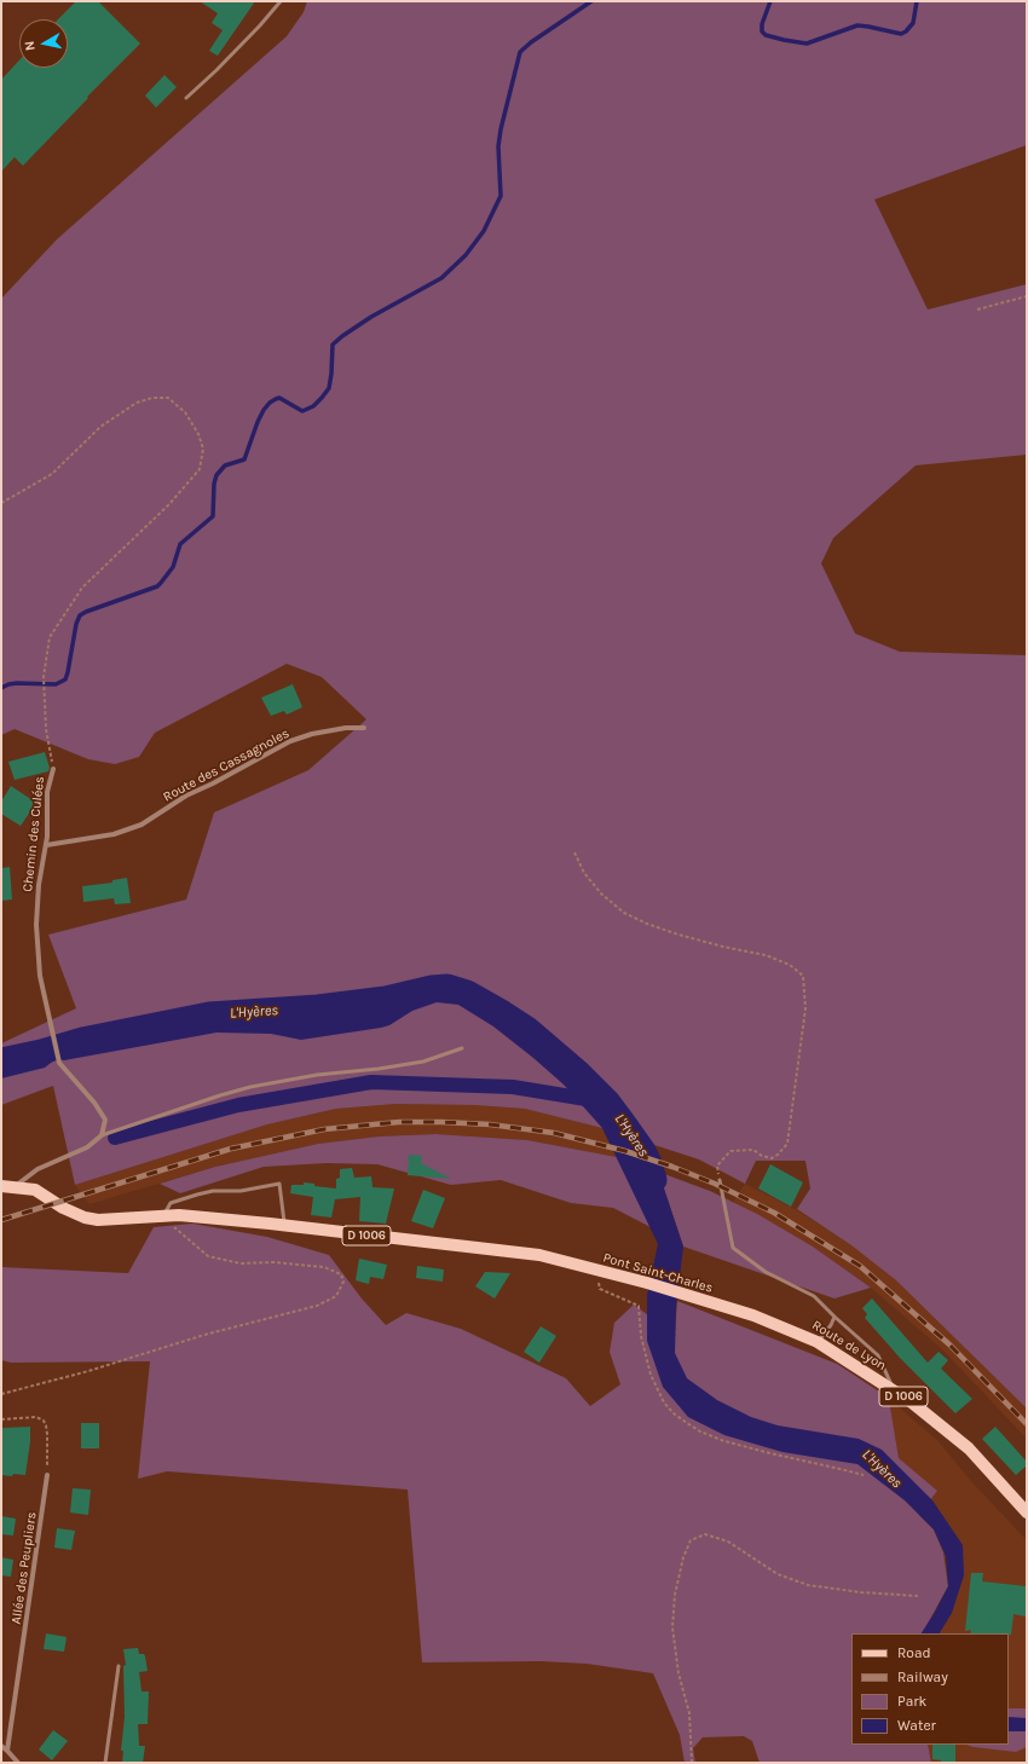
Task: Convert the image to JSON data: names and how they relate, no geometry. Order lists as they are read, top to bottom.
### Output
{
  "streets": {
    "main road": ["D 1006", "Pont Saint-Charles", "Route de Lyon"],
    "street": ["Route des Cassagnoles", "Chemin des Culées", "Allée des Peupliers"]
  },
  "crossings": [
    ["Route des Cassagnoles", "Chemin des Culées"],
    ["D 1006", "Pont Saint-Charles"],
    ["Pont Saint-Charles", "Route de Lyon"]
  ],
  "water": ["L'Hyères"],
  "legend": [
    "Road",
    "Railway",
    "Park",
    "Water"
  ],
  "north": "left"
}
